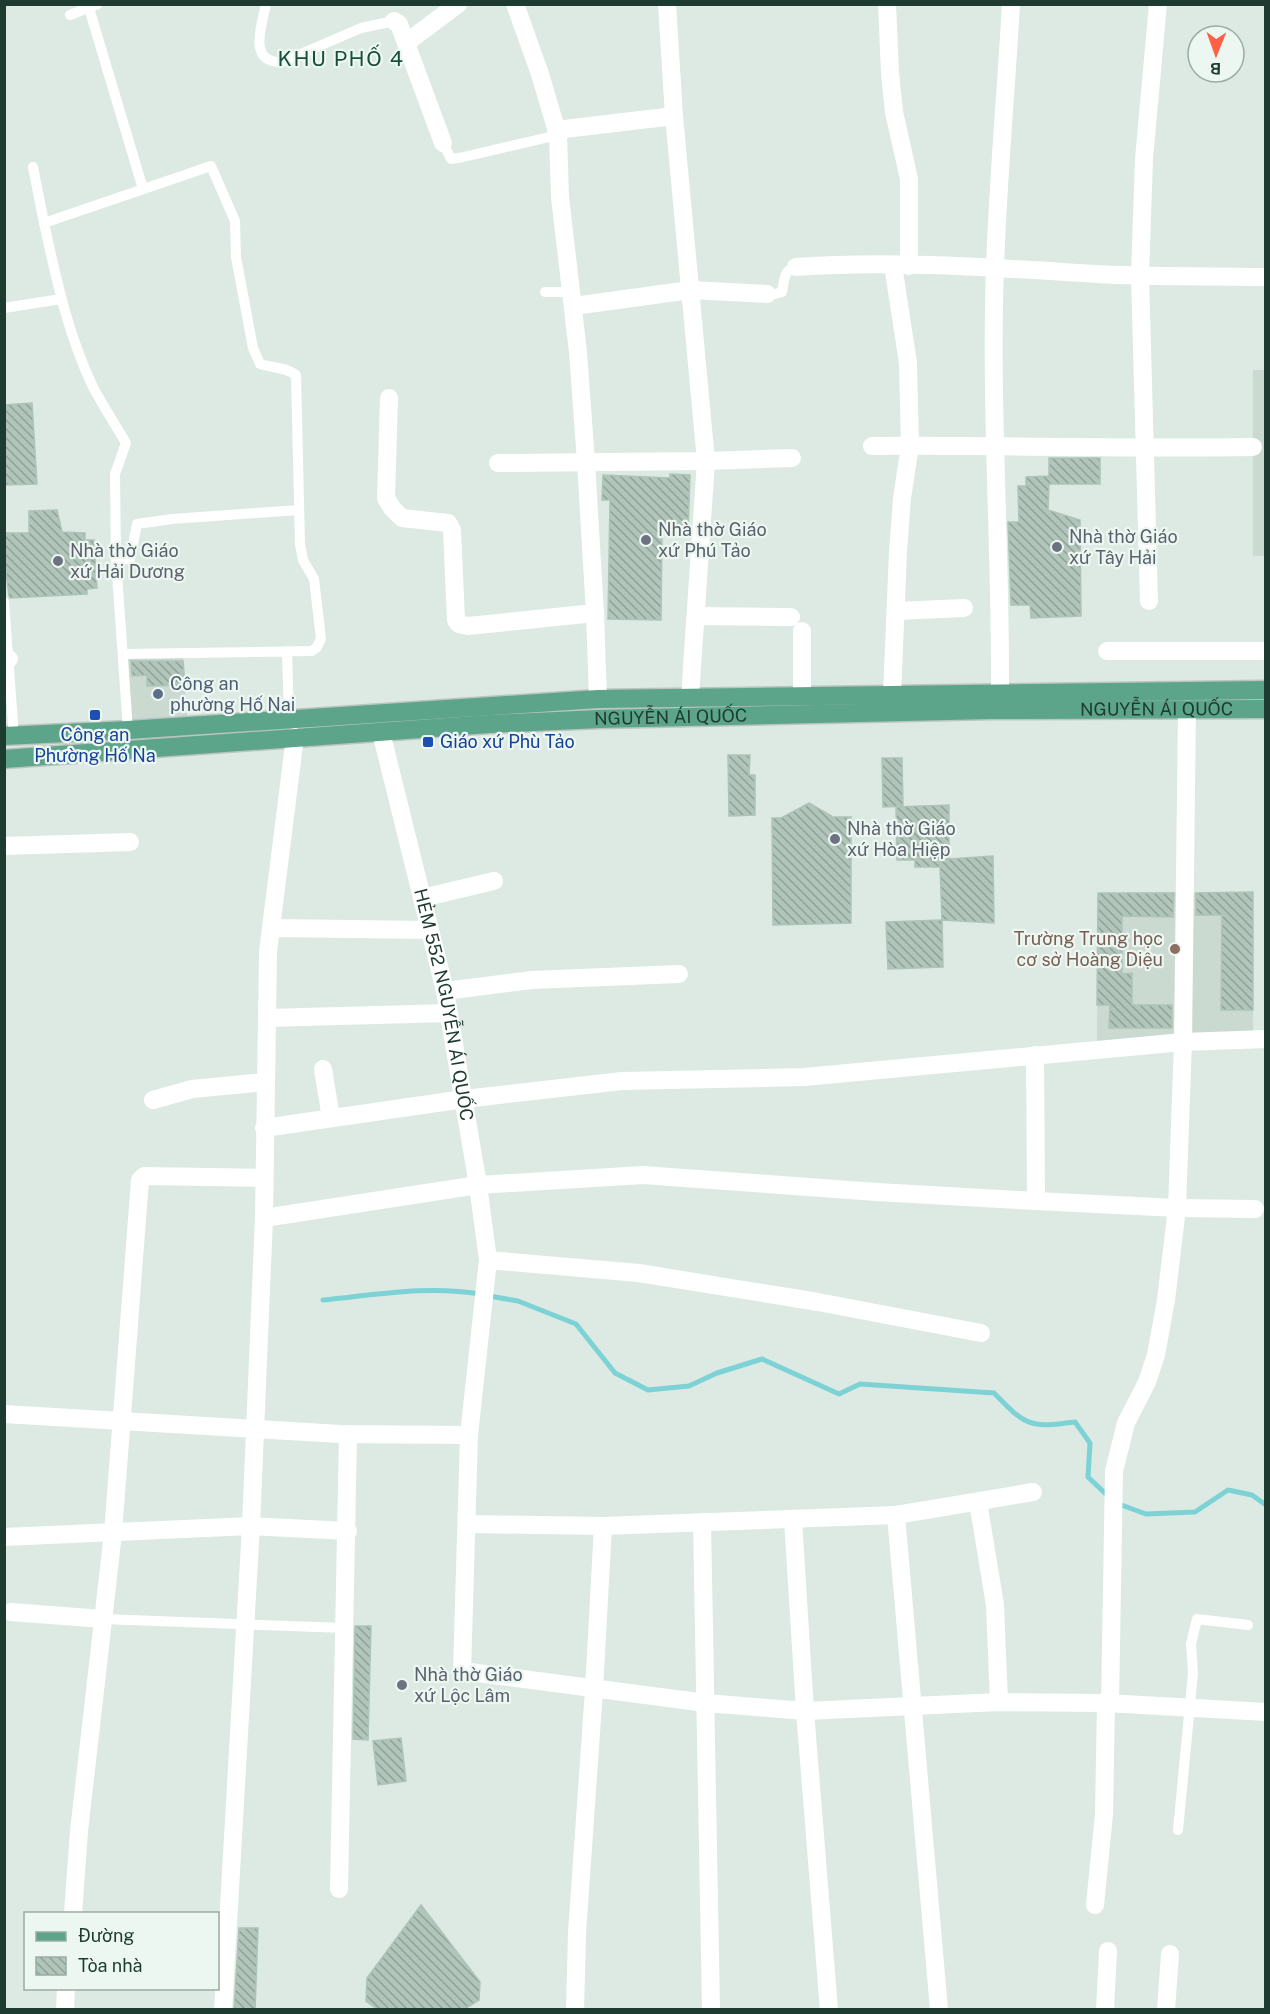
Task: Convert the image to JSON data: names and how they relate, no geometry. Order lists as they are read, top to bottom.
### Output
{
  "streets": {
    "main road": ["NGUYỄN ÁI QUỐC"],
    "street": ["HẺM 552 NGUYỄN ÁI QUỐC"]
  },
  "crossings": [
    ["NGUYỄN ÁI QUỐC", "HẺM 552 NGUYỄN ÁI QUỐC"]
  ],
  "districts": ["KHU PHỐ 4"],
  "places": {
    "other": [
      "Nhà thờ Giáo xứ Phú Tảo",
      "Nhà thờ Giáo xứ Tây Hải",
      "Nhà thờ Giáo xứ Hải Dương",
      "Công an phường Hố Nai",
      "Nhà thờ Giáo xứ Hòa Hiệp",
      "Trường Trung học cơ sở Hoàng Diệu",
      "Nhà thờ Giáo xứ Lộc Lâm"
    ],
    "transit": ["Công an Phường Hố Na", "Giáo xứ Phù Tảo"]
  },
  "legend": ["Đường", "Tòa nhà"],
  "north": "bottom"
}
